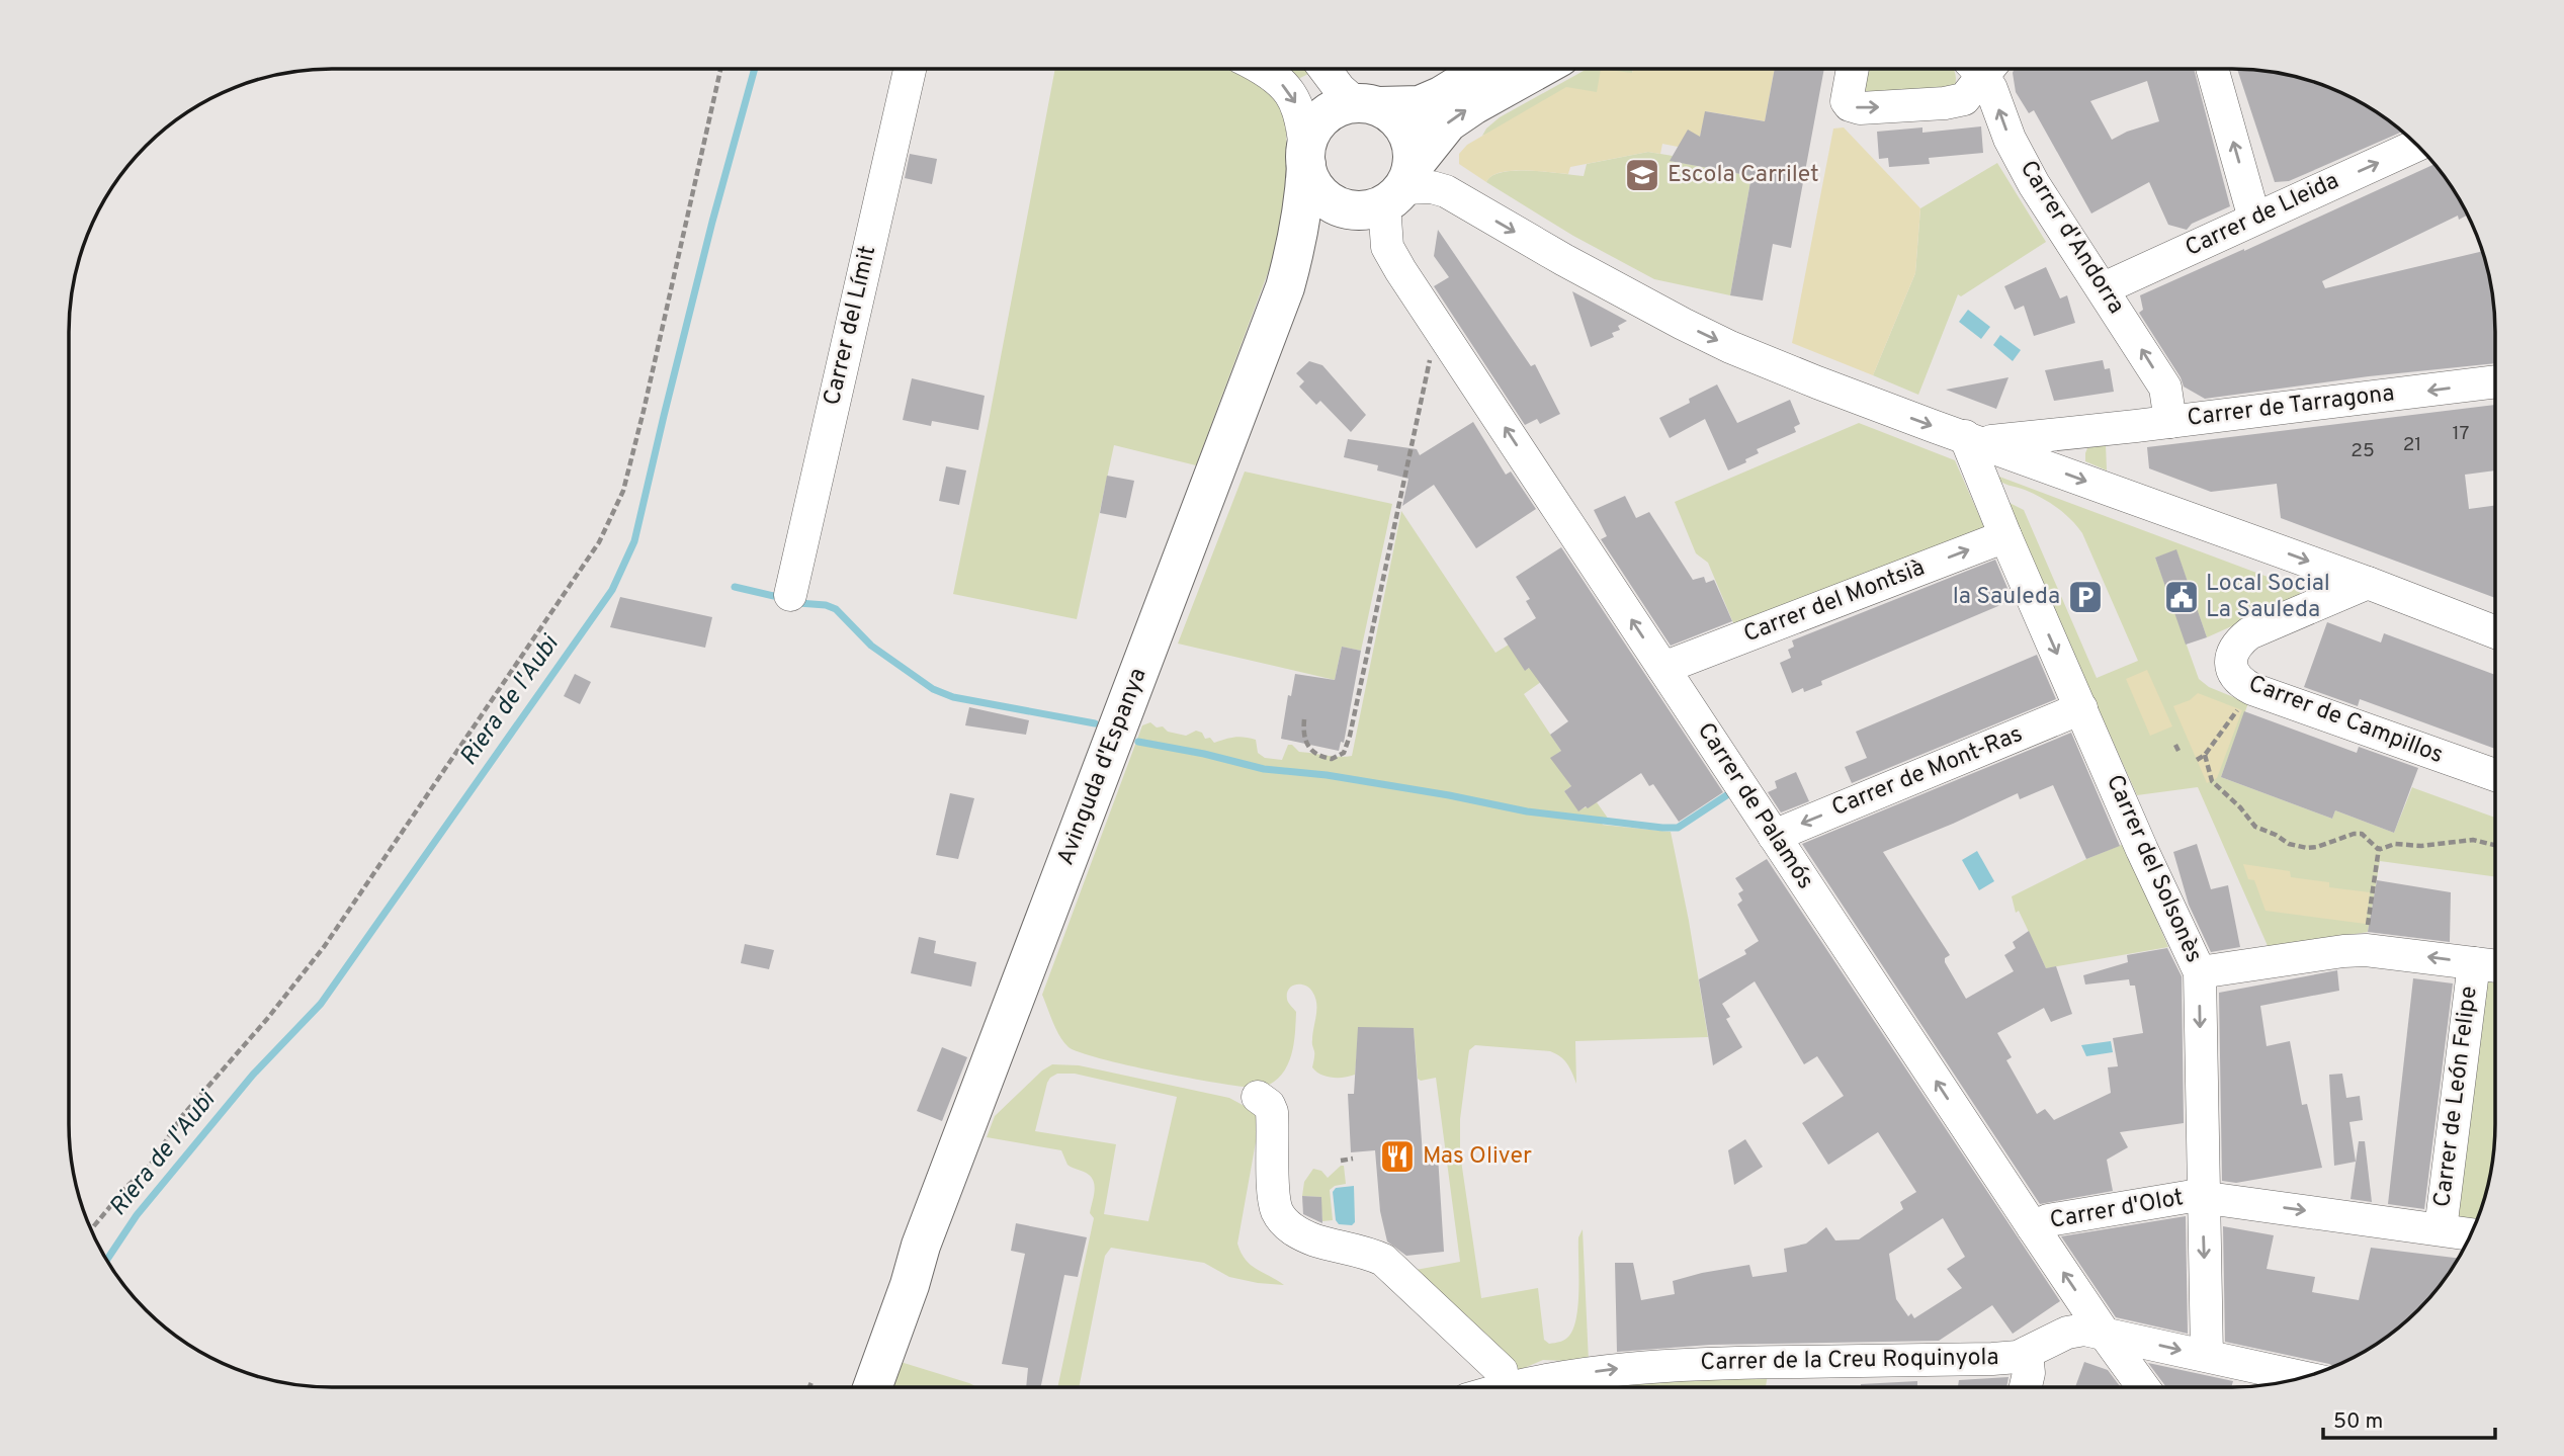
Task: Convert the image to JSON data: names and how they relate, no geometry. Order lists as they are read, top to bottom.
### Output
{
  "streets": {
    "main road": ["Avinguda d'Espanya"],
    "street": [
      "Carrer de Lleida",
      "Carrer d'Andorra",
      "Carrer del Límit",
      "Carrer de Tarragona",
      "Carrer del Montsià",
      "Carrer de Campillos",
      "Carrer de Mont-Ras",
      "Carrer de Palamós",
      "Carrer del Solsonès",
      "Carrer de León Felipe",
      "Carrer d'Olot",
      "Carrer de la Creu Roquinyola"
    ]
  },
  "crossings": [
    ["Carrer de Lleida", "Carrer d'Andorra"],
    ["Carrer d'Andorra", "Carrer de Tarragona"],
    ["Carrer de Tarragona", "Carrer del Solsonès"],
    ["Carrer del Montsià", "Carrer de Palamós"],
    ["Carrer del Montsià", "Carrer del Solsonès"],
    ["Avinguda d'Espanya", "Carrer de Palamós"],
    ["Carrer de Mont-Ras", "Carrer de Palamós"],
    ["Carrer de Mont-Ras", "Carrer del Solsonès"],
    ["Carrer de Palamós", "Carrer d'Olot"],
    ["Carrer de Palamós", "Carrer de la Creu Roquinyola"],
    ["Carrer del Solsonès", "Carrer d'Olot"],
    ["Carrer del Solsonès", "Carrer de la Creu Roquinyola"],
    ["Carrer de León Felipe", "Carrer d'Olot"]
  ],
  "one_way": [
    "Carrer de Lleida",
    "Carrer de Tarragona",
    "Carrer del Montsià",
    "Carrer de Mont-Ras",
    "Carrer de Palamós",
    "Carrer del Solsonès",
    "Carrer de la Creu Roquinyola"
  ],
  "water": ["Riera de l'Aubi"],
  "places": {
    "school or university": ["Escola Carrilet"],
    "parking": ["la Sauleda"],
    "public building": ["Local Social La Sauleda"],
    "restaurant": ["Mas Oliver"]
  },
  "house_numbers": ["17", "21", "25"],
  "scale_bar": "50 m"
}
